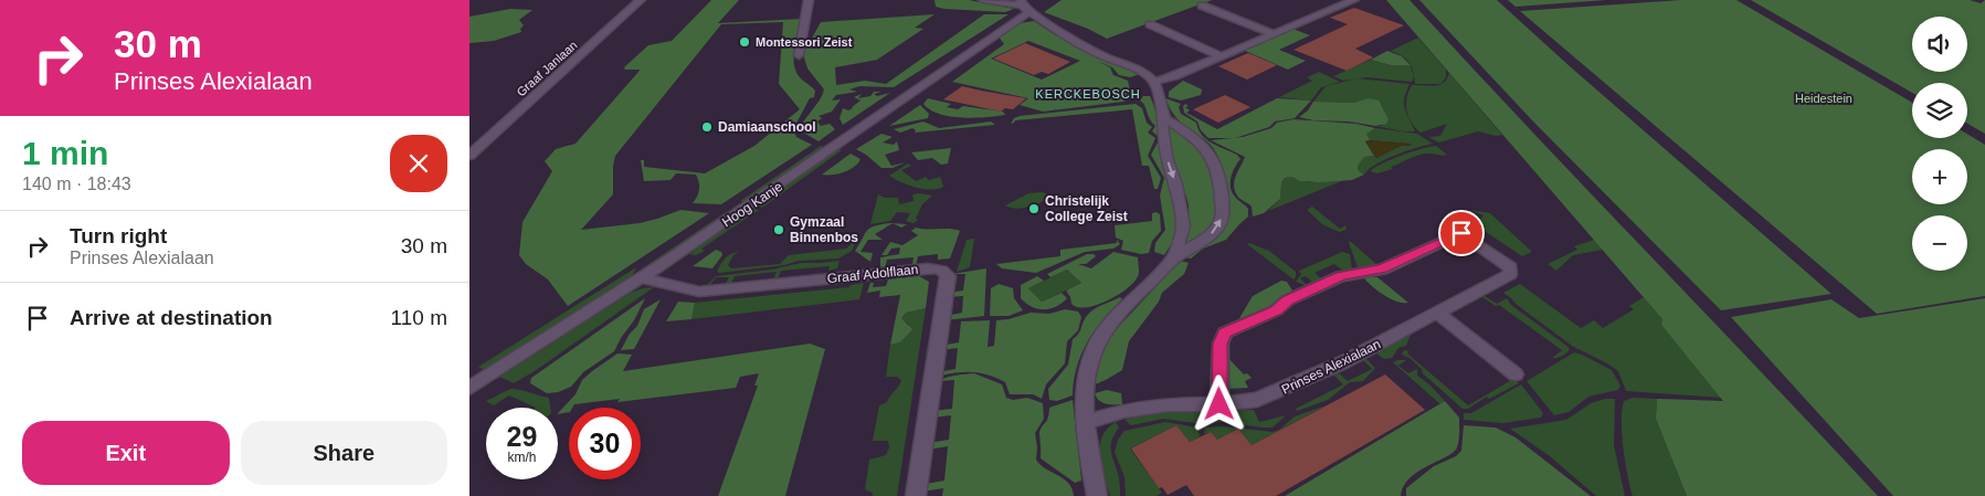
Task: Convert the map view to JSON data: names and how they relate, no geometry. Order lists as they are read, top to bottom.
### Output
{
  "streets": {
    "street": [
      "Graaf Janlaan",
      "Hoog Kanje",
      "Graaf Adolflaan",
      "Prinses Alexialaan"
    ]
  },
  "crossings": [
    ["Hoog Kanje", "Graaf Adolflaan"]
  ],
  "districts": ["KERCKEBOSCH"],
  "parks": ["Heidestein"],
  "places": [
    "Montessori Zeist",
    "Damiaanschool",
    "Christelijk College Zeist",
    "Gymzaal Binnenbos"
  ],
  "page": {
    "turn": ["30 m", "Prinses Alexialaan"],
    "map_buttons": ["+", "−"],
    "heading": ["1 min", "140 m · 18:43"],
    "list": [
      {
        "name": "Turn right",
        "note": "Prinses Alexialaan",
        "value": "30 m"
      },
      {
        "name": "Arrive at destination",
        "value": "110 m"
      }
    ],
    "speed": "29 km/h",
    "limit": "30",
    "buttons": ["Exit", "Share"]
  }
}
